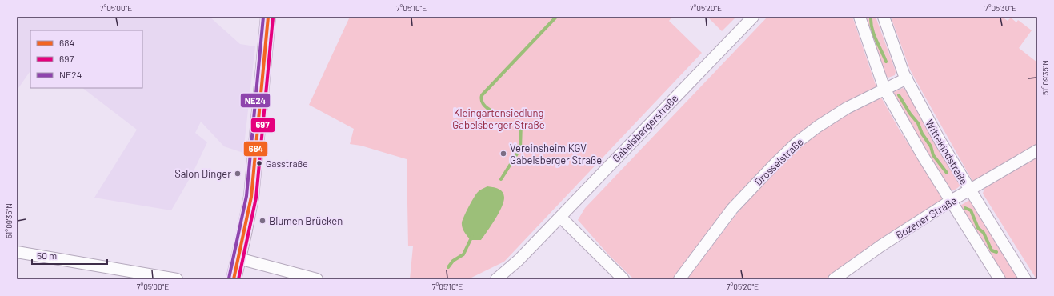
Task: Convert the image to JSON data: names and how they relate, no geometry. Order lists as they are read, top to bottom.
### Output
{
  "streets": {
    "street": [
      "Gabelsbergerstraße",
      "Wittekindstraße",
      "Drosselstraße",
      "Bozener Straße"
    ]
  },
  "crossings": [
    ["Wittekindstraße", "Drosselstraße"],
    ["Wittekindstraße", "Bozener Straße"]
  ],
  "parks": ["Kleingartensiedlung Gabelsberger Straße"],
  "places": [
    "Vereinsheim KGV Gabelsberger Straße",
    "Gasstraße",
    "Salon Dinger",
    "Blumen Brücken"
  ],
  "lines": ["transit line 684", "transit line NE24", "transit line 697"],
  "legend": ["684", "697", "NE24"],
  "scale_bar": "50 m",
  "coordinates": [
    "7°05'00\"E",
    "7°05'10\"E",
    "7°05'20\"E",
    "7°05'30\"E",
    "51°09'35\"N"
  ]
}
